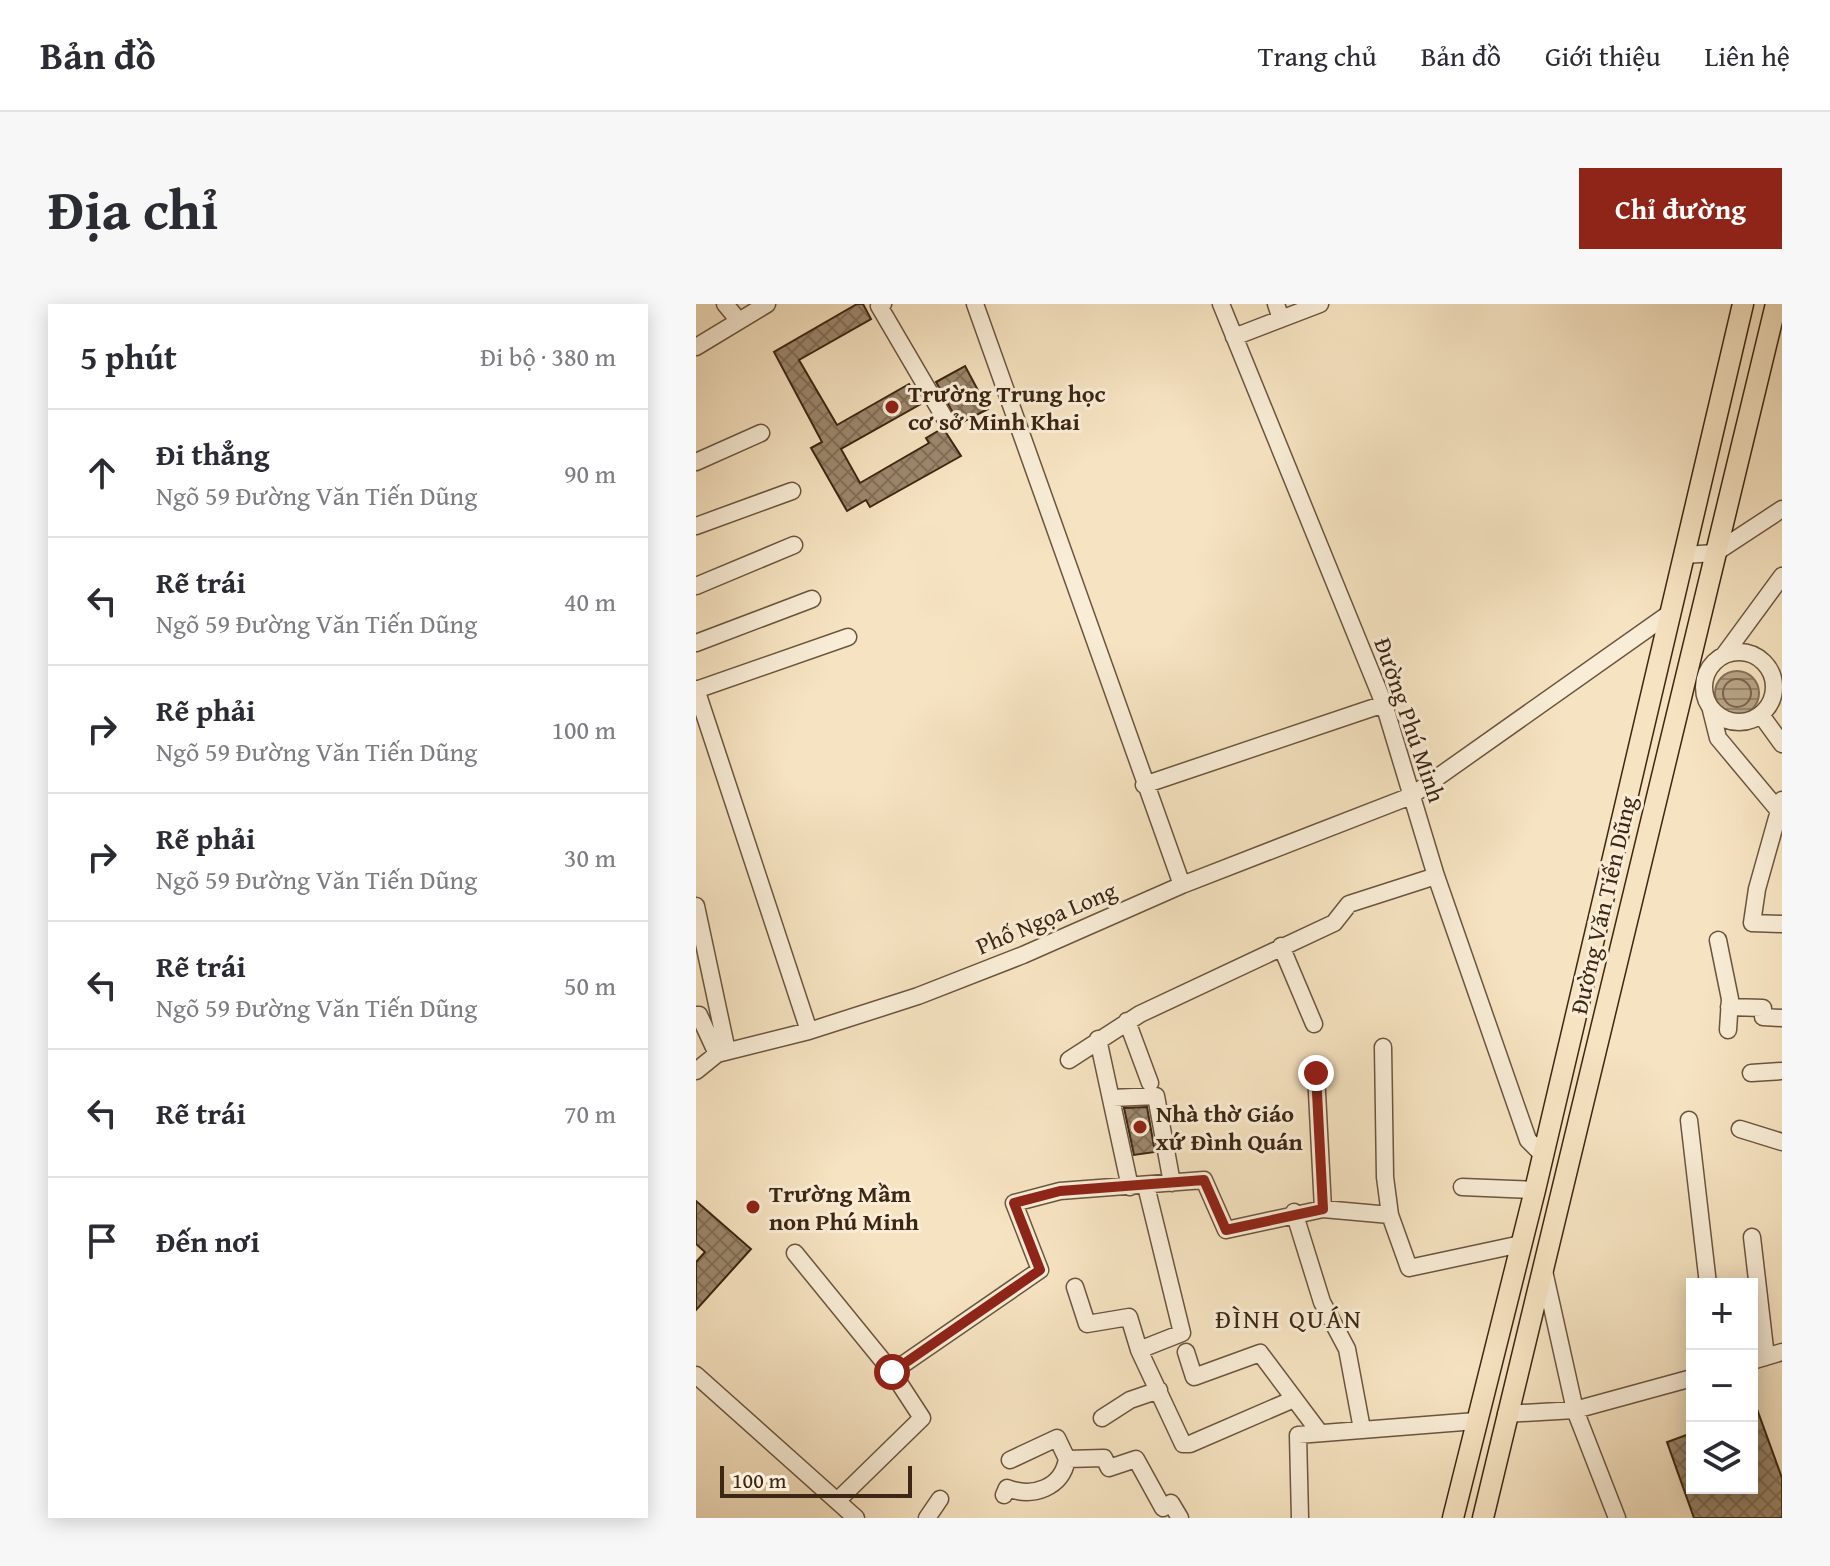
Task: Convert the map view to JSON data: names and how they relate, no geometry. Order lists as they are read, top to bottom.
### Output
{
  "streets": {
    "main road": ["Đường Văn Tiến Dũng"],
    "street": ["Đường Phú Minh", "Phố Ngọa Long"]
  },
  "crossings": [
    ["Đường Phú Minh", "Đường Văn Tiến Dũng"],
    ["Đường Phú Minh", "Phố Ngọa Long"],
    ["Đường Văn Tiến Dũng", "Phố Ngọa Long"]
  ],
  "districts": ["ĐÌNH QUÁN"],
  "places": ["Trường Trung học cơ sở Minh Khai", "Nhà thờ Giáo xứ Đình Quán", "Trường Mầm non Phú Minh"],
  "scale_bar": "100 m",
  "page": {
    "header": "Bản đồ",
    "nav": [
      "Trang chủ",
      "Bản đồ",
      "Giới thiệu",
      "Liên hệ"
    ],
    "title": "Địa chỉ",
    "buttons": "Chỉ đường",
    "heading": ["5 phút", "Đi bộ · 380 m"],
    "list": [
      ["Đi thẳng", "Ngõ 59 Đường Văn Tiến Dũng", "90 m"],
      ["Rẽ trái", "Ngõ 59 Đường Văn Tiến Dũng", "40 m"],
      ["Rẽ phải", "Ngõ 59 Đường Văn Tiến Dũng", "100 m"],
      ["Rẽ phải", "Ngõ 59 Đường Văn Tiến Dũng", "30 m"],
      ["Rẽ trái", "Ngõ 59 Đường Văn Tiến Dũng", "50 m"],
      ["Rẽ trái", "70 m"],
      "Đến nơi"
    ],
    "map_buttons": ["+", "−"],
    "scale": "100 m"
  }
}
